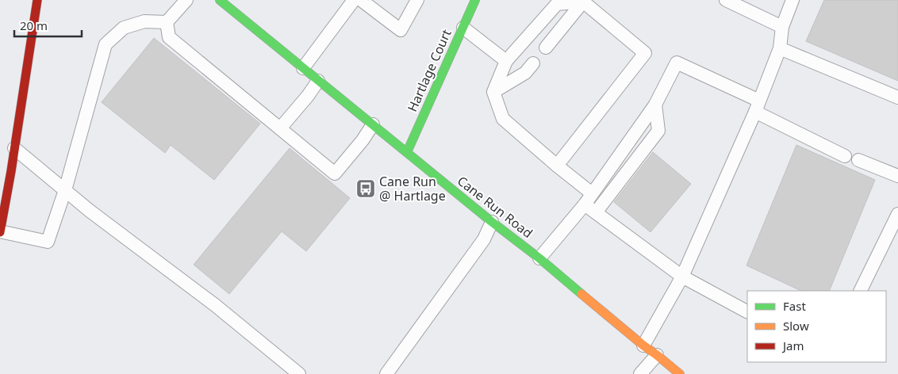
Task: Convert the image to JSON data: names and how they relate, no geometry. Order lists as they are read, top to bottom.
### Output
{
  "streets": {
    "main road": ["Hartlage Court", "Cane Run Road"]
  },
  "crossings": [
    ["Hartlage Court", "Cane Run Road"]
  ],
  "places": {
    "bus stop": ["Cane Run @ Hartlage"]
  },
  "legend": ["Fast", "Slow", "Jam"],
  "scale_bar": "20 m"
}
